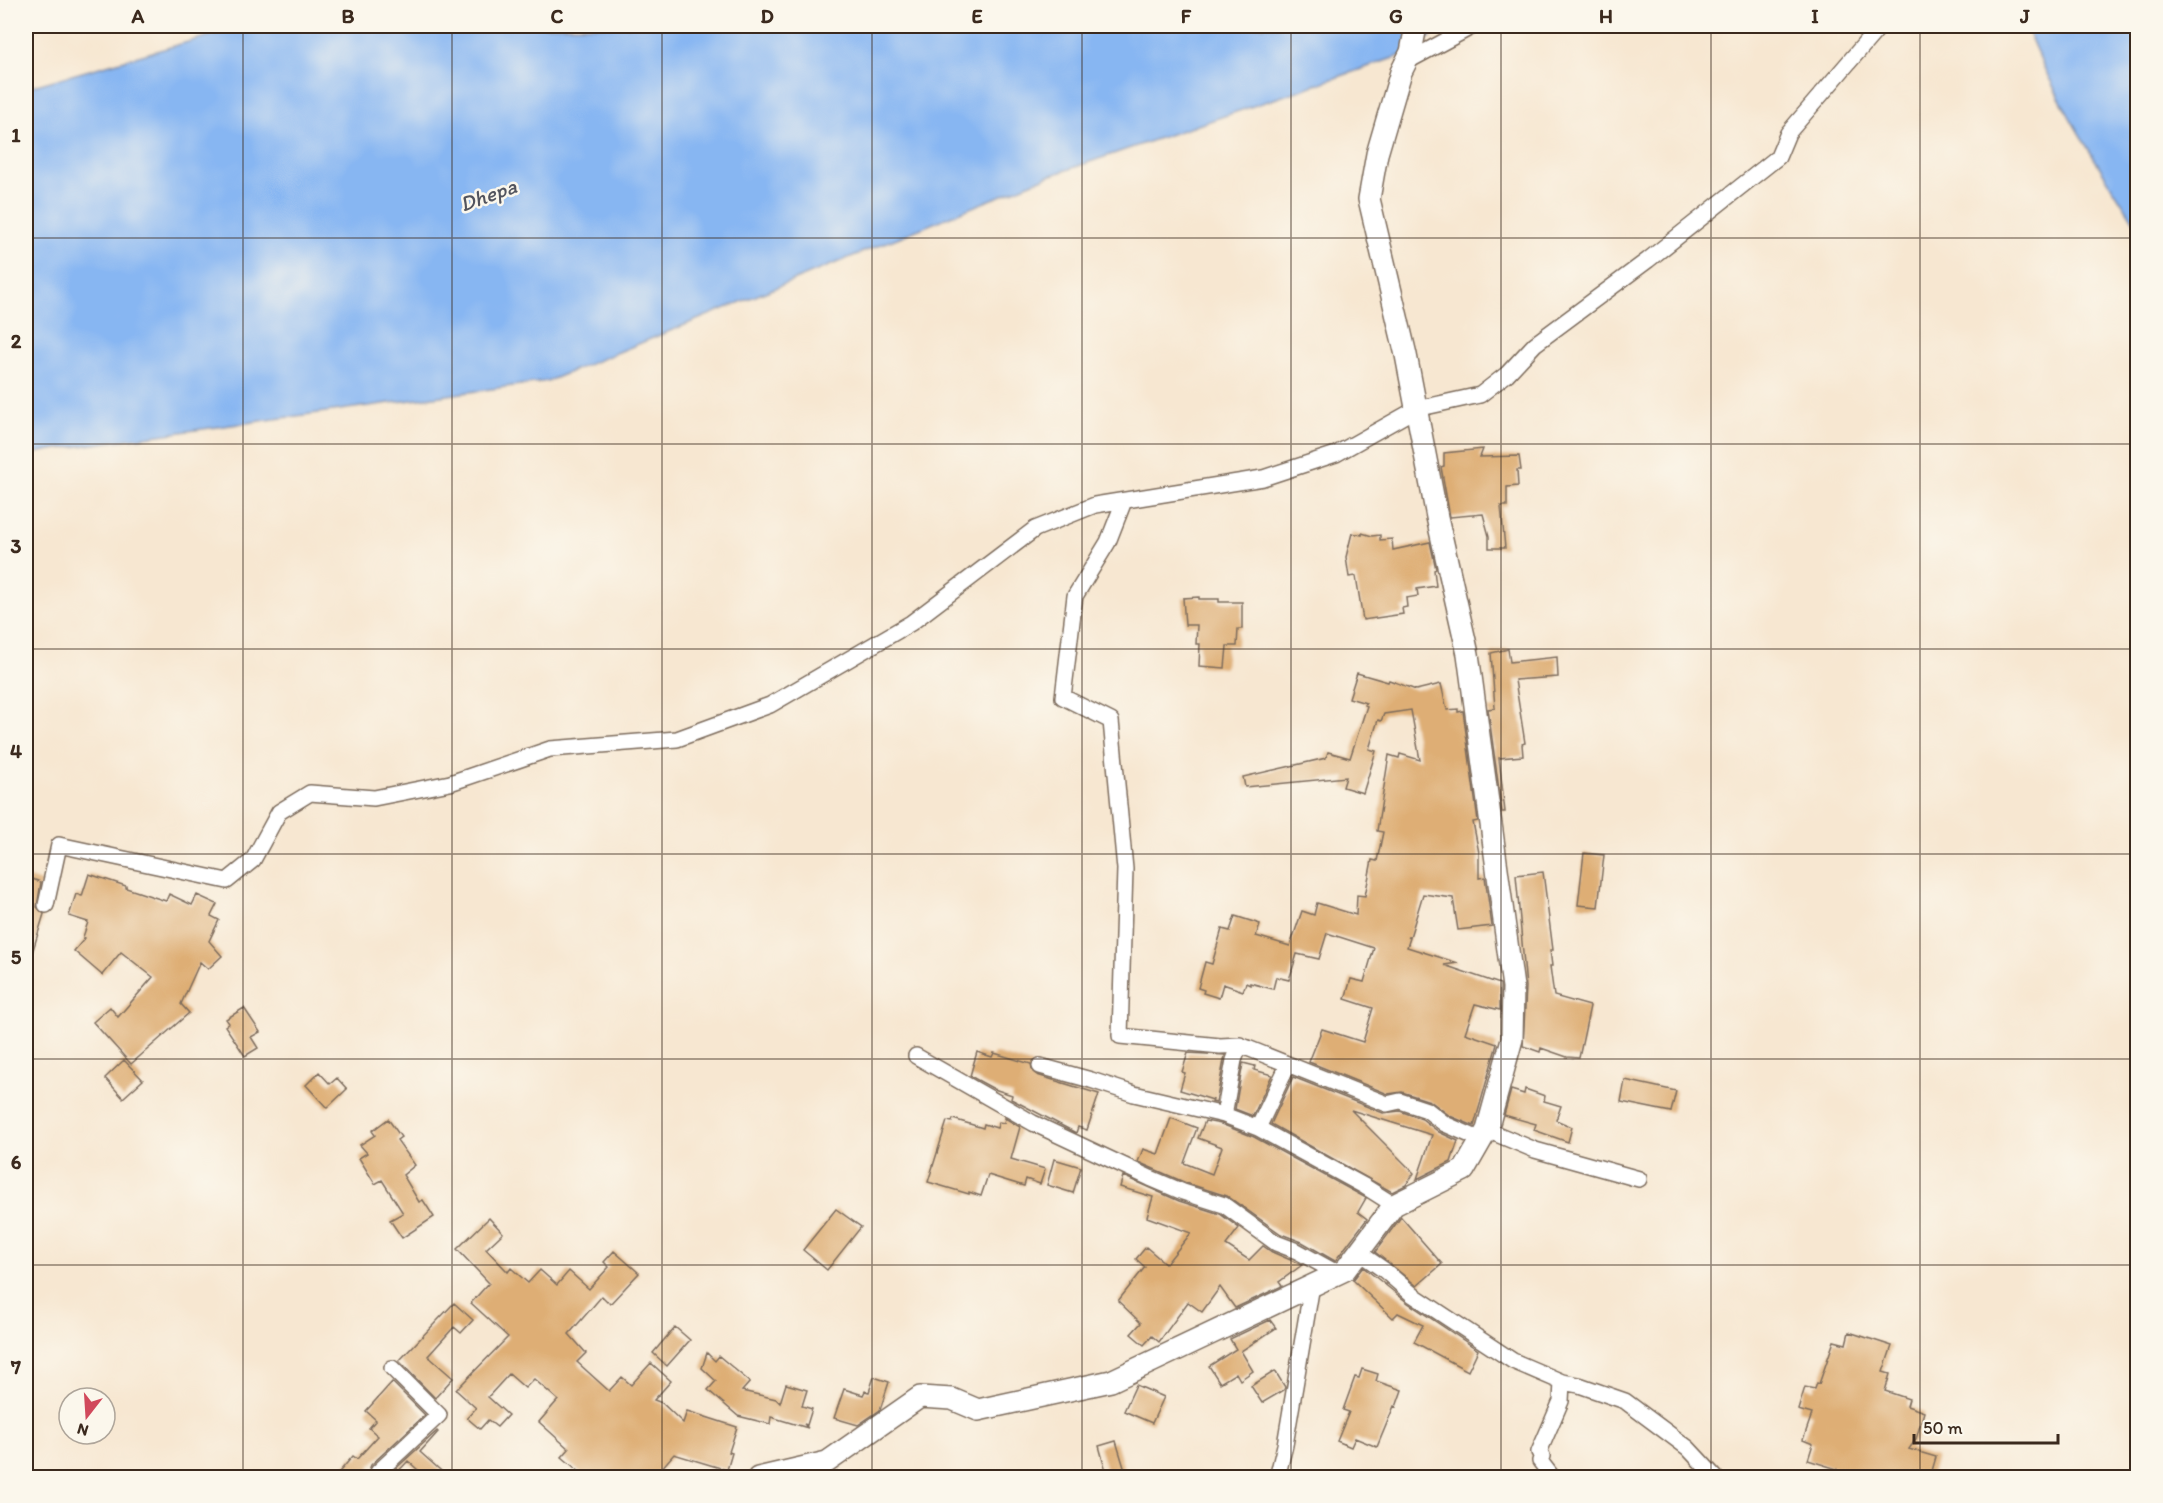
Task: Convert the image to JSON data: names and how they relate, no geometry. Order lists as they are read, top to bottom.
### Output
{
  "water": ["Dhepa"],
  "scale_bar": "50 m",
  "north": "bottom",
  "grid": {
    "columns": [
      "A",
      "B",
      "C",
      "D",
      "E",
      "F",
      "G",
      "H",
      "I",
      "J"
    ],
    "rows": [
      "1",
      "2",
      "3",
      "4",
      "5",
      "6",
      "7"
    ]
  }
}
